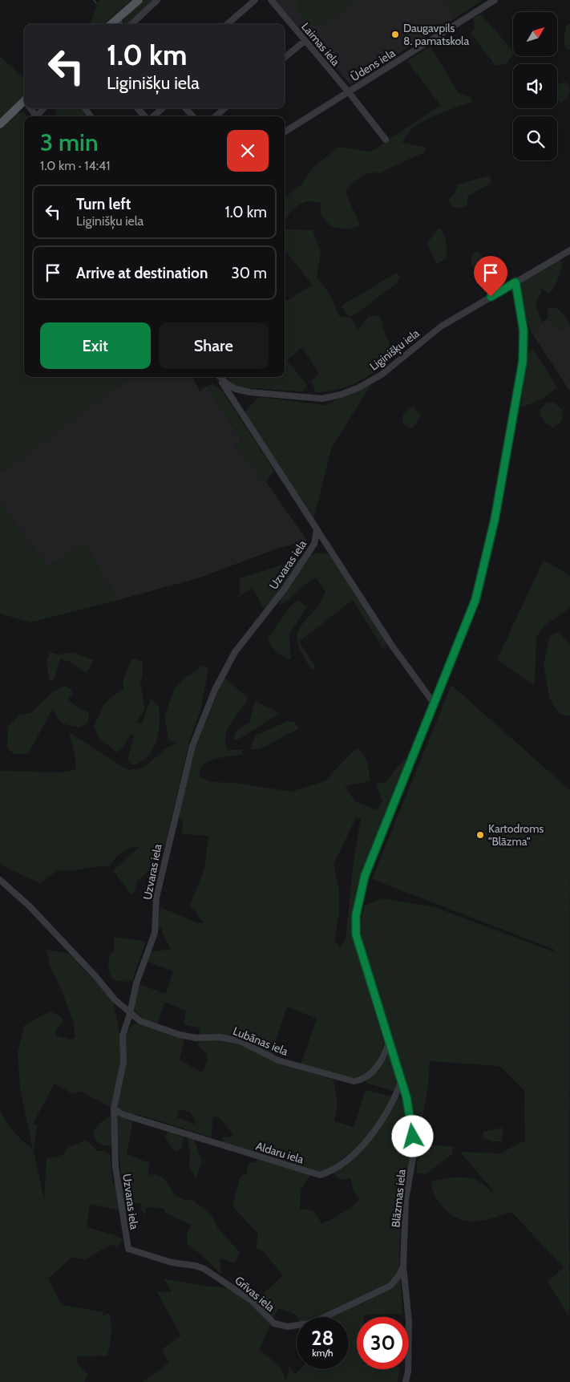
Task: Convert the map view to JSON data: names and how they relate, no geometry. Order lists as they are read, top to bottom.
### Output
{
  "streets": {
    "street": [
      "Laimas iela",
      "Ūdens iela",
      "Liginišķu iela",
      "Uzvaras iela",
      "Lubānas iela",
      "Aldaru iela",
      "Blāzmas iela",
      "Grīvas iela"
    ]
  },
  "crossings": [
    ["Laimas iela", "Ūdens iela"],
    ["Liginišķu iela", "Blāzmas iela"],
    ["Uzvaras iela", "Lubānas iela"],
    ["Uzvaras iela", "Aldaru iela"],
    ["Uzvaras iela", "Grīvas iela"],
    ["Lubānas iela", "Blāzmas iela"],
    ["Aldaru iela", "Blāzmas iela"],
    ["Blāzmas iela", "Grīvas iela"]
  ],
  "places": ["Daugavpils 8. pamatskola", "Kartodroms \"Blāzma\""],
  "north": "top right",
  "page": {
    "turn": ["1.0 km", "Liginišķu iela"],
    "heading": ["3 min", "1.0 km · 14:41"],
    "list": [
      {
        "name": "Turn left",
        "note": "Liginišķu iela",
        "value": "1.0 km"
      },
      {
        "name": "Arrive at destination",
        "value": "30 m"
      }
    ],
    "buttons": ["Exit", "Share"],
    "speed": "28 km/h",
    "limit": "30"
  }
}
